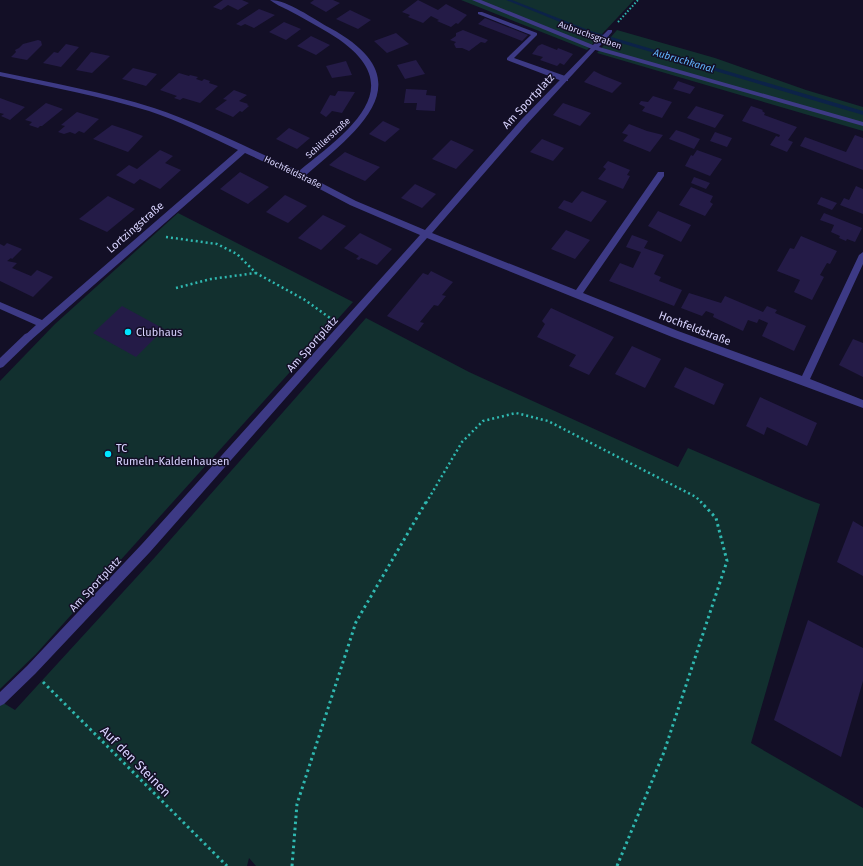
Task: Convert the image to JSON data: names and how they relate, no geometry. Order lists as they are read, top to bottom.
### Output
{
  "streets": {
    "street": [
      "Aubruchsgraben",
      "Am Sportplatz",
      "Schillerstraße",
      "Hochfeldstraße",
      "Lortzingstraße"
    ],
    "path": ["Auf den Steinen"]
  },
  "crossings": [
    ["Aubruchsgraben", "Am Sportplatz"],
    ["Am Sportplatz", "Hochfeldstraße"],
    ["Am Sportplatz", "Auf den Steinen"],
    ["Schillerstraße", "Hochfeldstraße"],
    ["Hochfeldstraße", "Lortzingstraße"]
  ],
  "water": ["Aubruchkanal"],
  "places": ["Clubhaus", "TC Rumeln-Kaldenhausen"]
}
